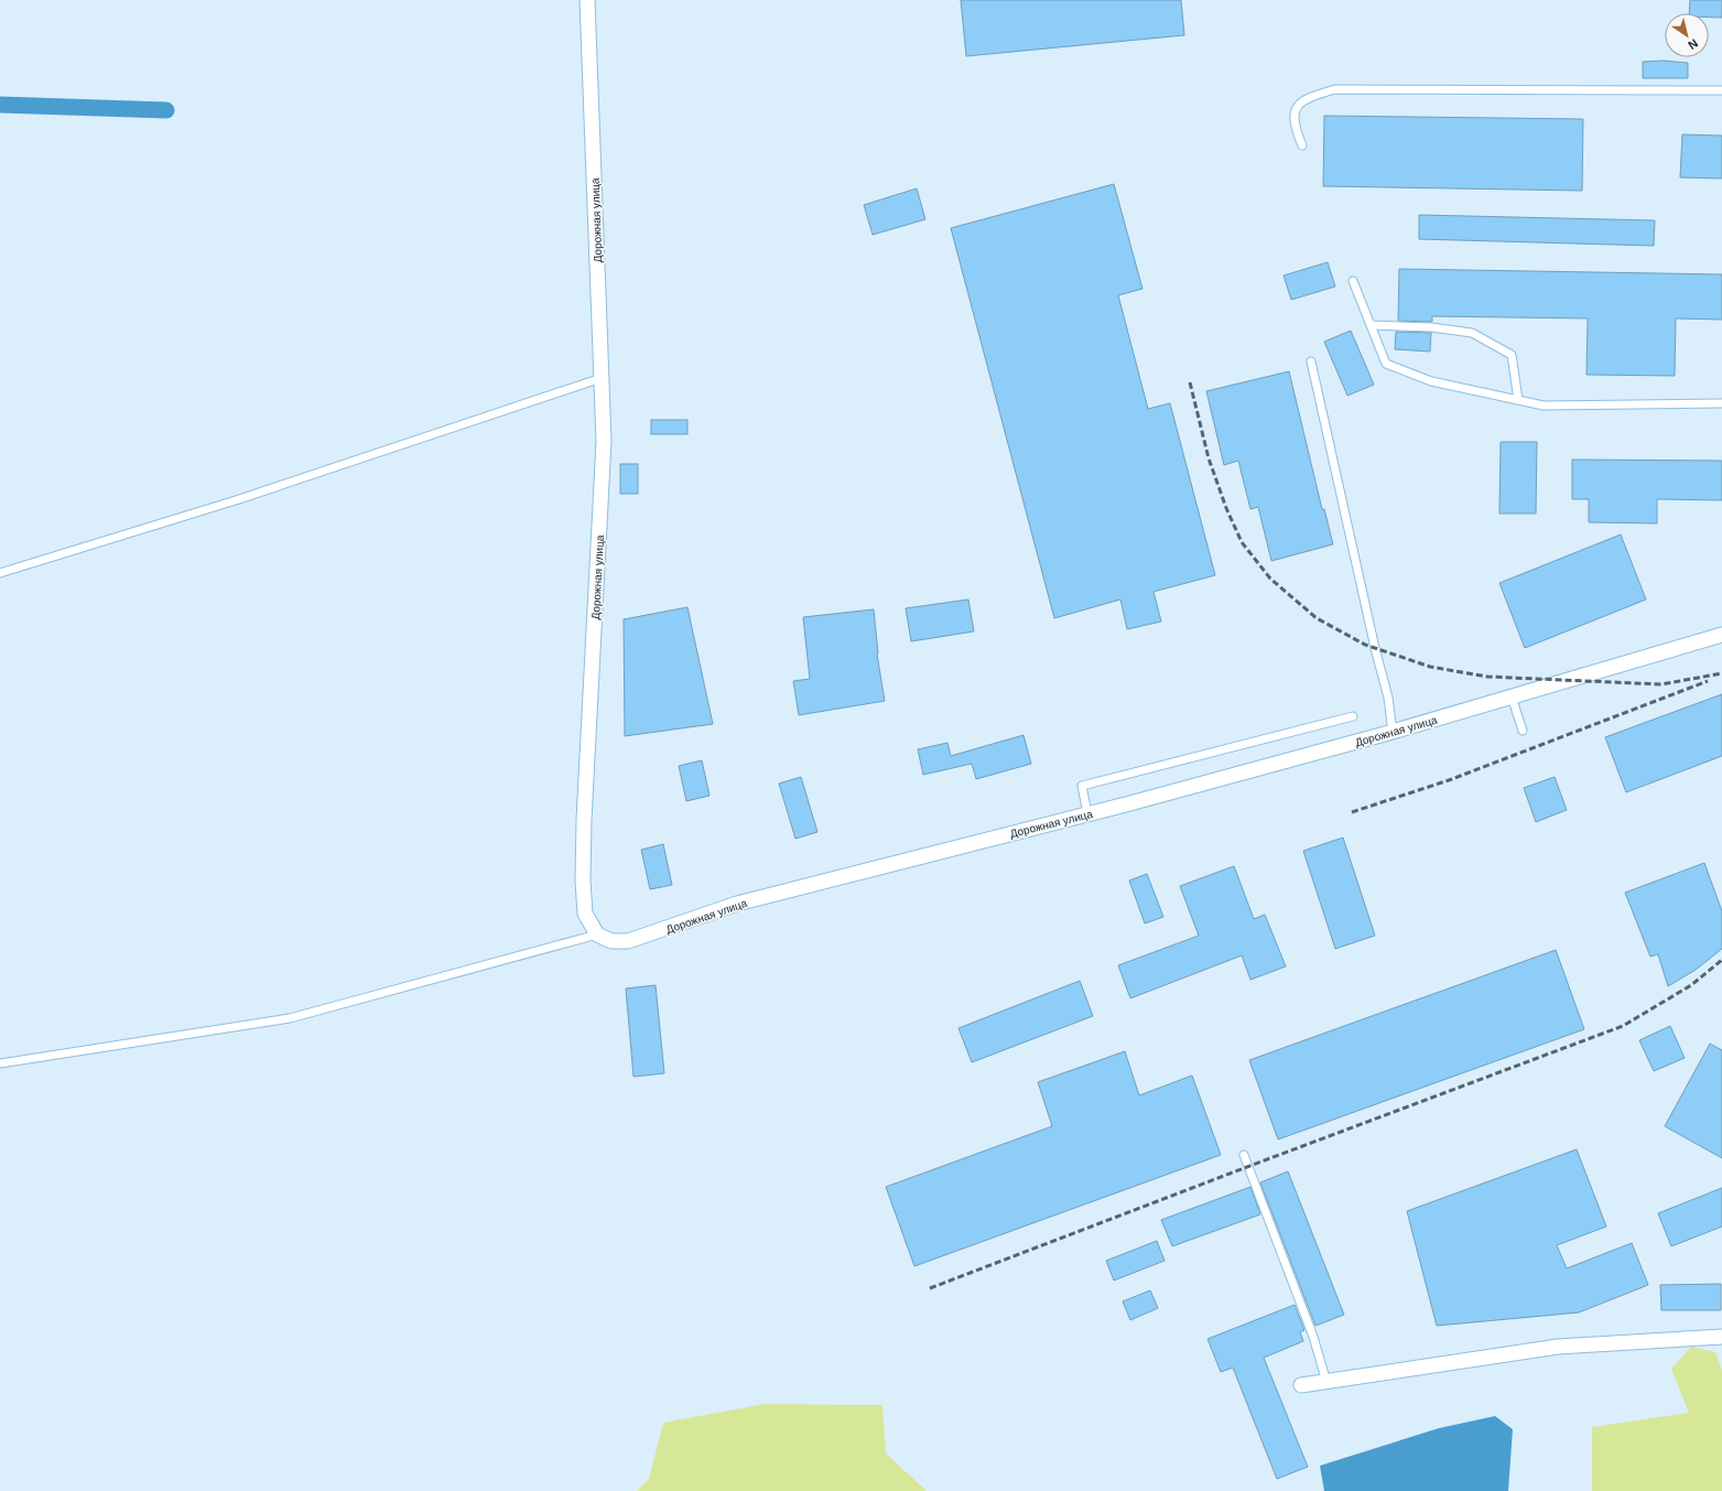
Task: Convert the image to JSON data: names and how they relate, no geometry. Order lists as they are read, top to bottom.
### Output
{
  "streets": {
    "street": ["Дорожная улица"]
  },
  "north": "bottom right"
}
